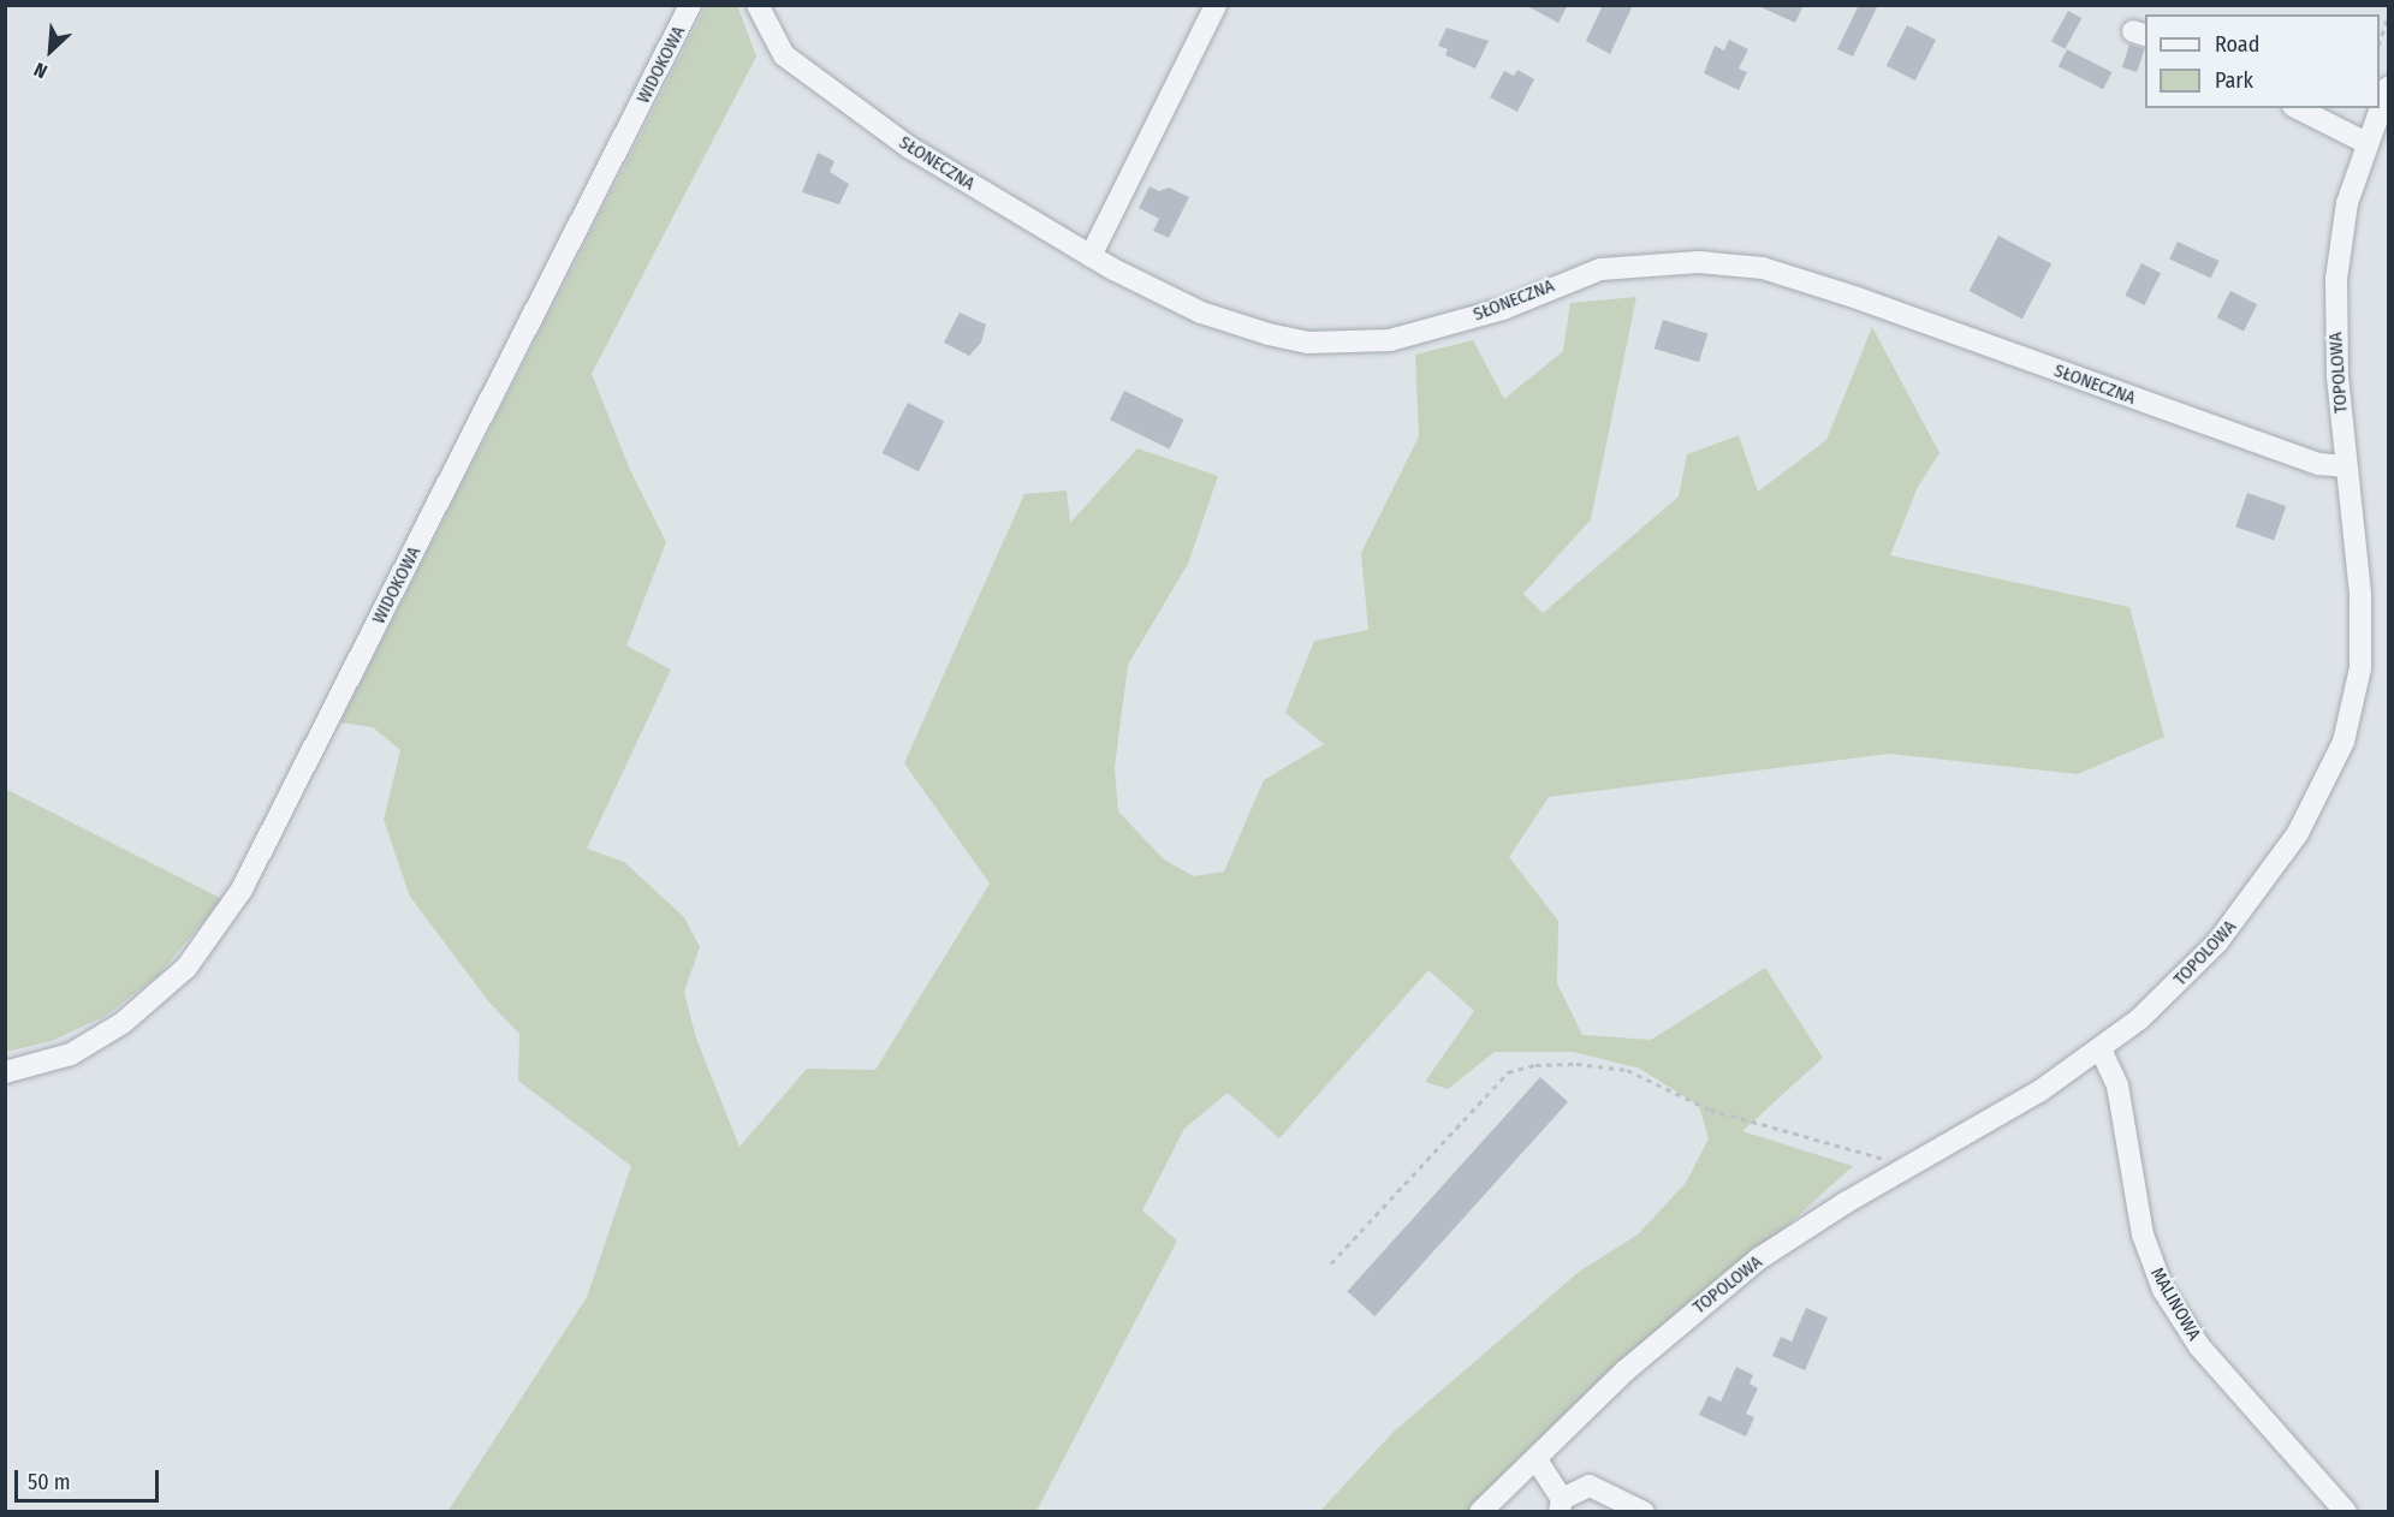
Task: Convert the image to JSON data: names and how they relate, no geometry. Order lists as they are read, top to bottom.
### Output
{
  "streets": {
    "street": [
      "WIDOKOWA",
      "SŁONECZNA",
      "TOPOLOWA",
      "MALINOWA"
    ]
  },
  "crossings": [
    ["SŁONECZNA", "TOPOLOWA"],
    ["TOPOLOWA", "MALINOWA"]
  ],
  "legend": ["Road", "Park"],
  "scale_bar": "50 m",
  "north": "bottom left"
}
